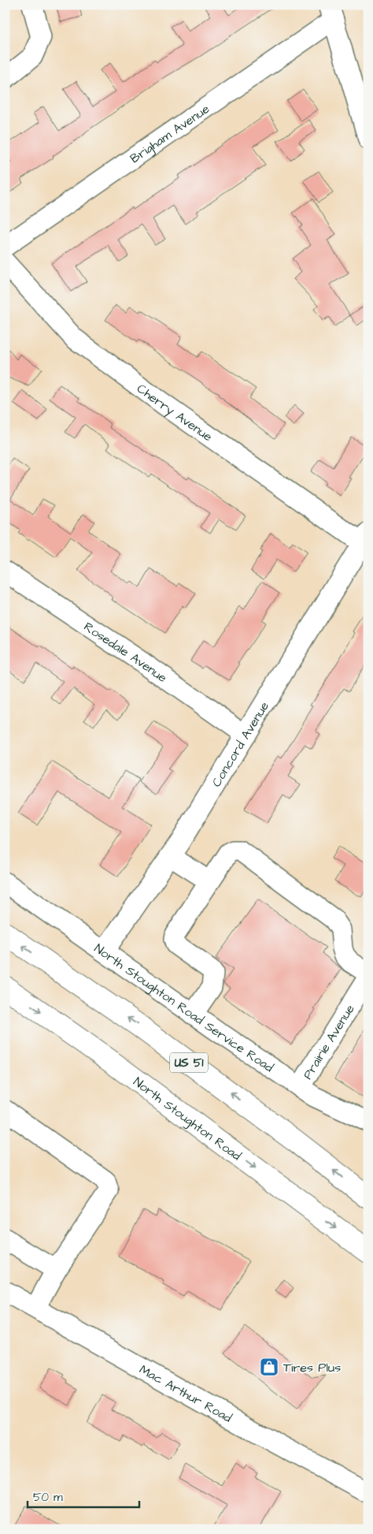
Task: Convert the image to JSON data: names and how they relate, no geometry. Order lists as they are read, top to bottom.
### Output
{
  "streets": {
    "main road": ["US 51", "North Stoughton Road"],
    "street": [
      "Brigham Avenue",
      "Cherry Avenue",
      "Rosedale Avenue",
      "Concord Avenue",
      "North Stoughton Road Service Road",
      "Prairie Avenue",
      "Mac Arthur Road"
    ]
  },
  "crossings": [
    ["Cherry Avenue", "Concord Avenue"],
    ["Rosedale Avenue", "Concord Avenue"],
    ["Concord Avenue", "North Stoughton Road Service Road"],
    ["North Stoughton Road Service Road", "Prairie Avenue"]
  ],
  "places": {
    "shop": ["Tires Plus"]
  },
  "scale_bar": "50 m"
}
